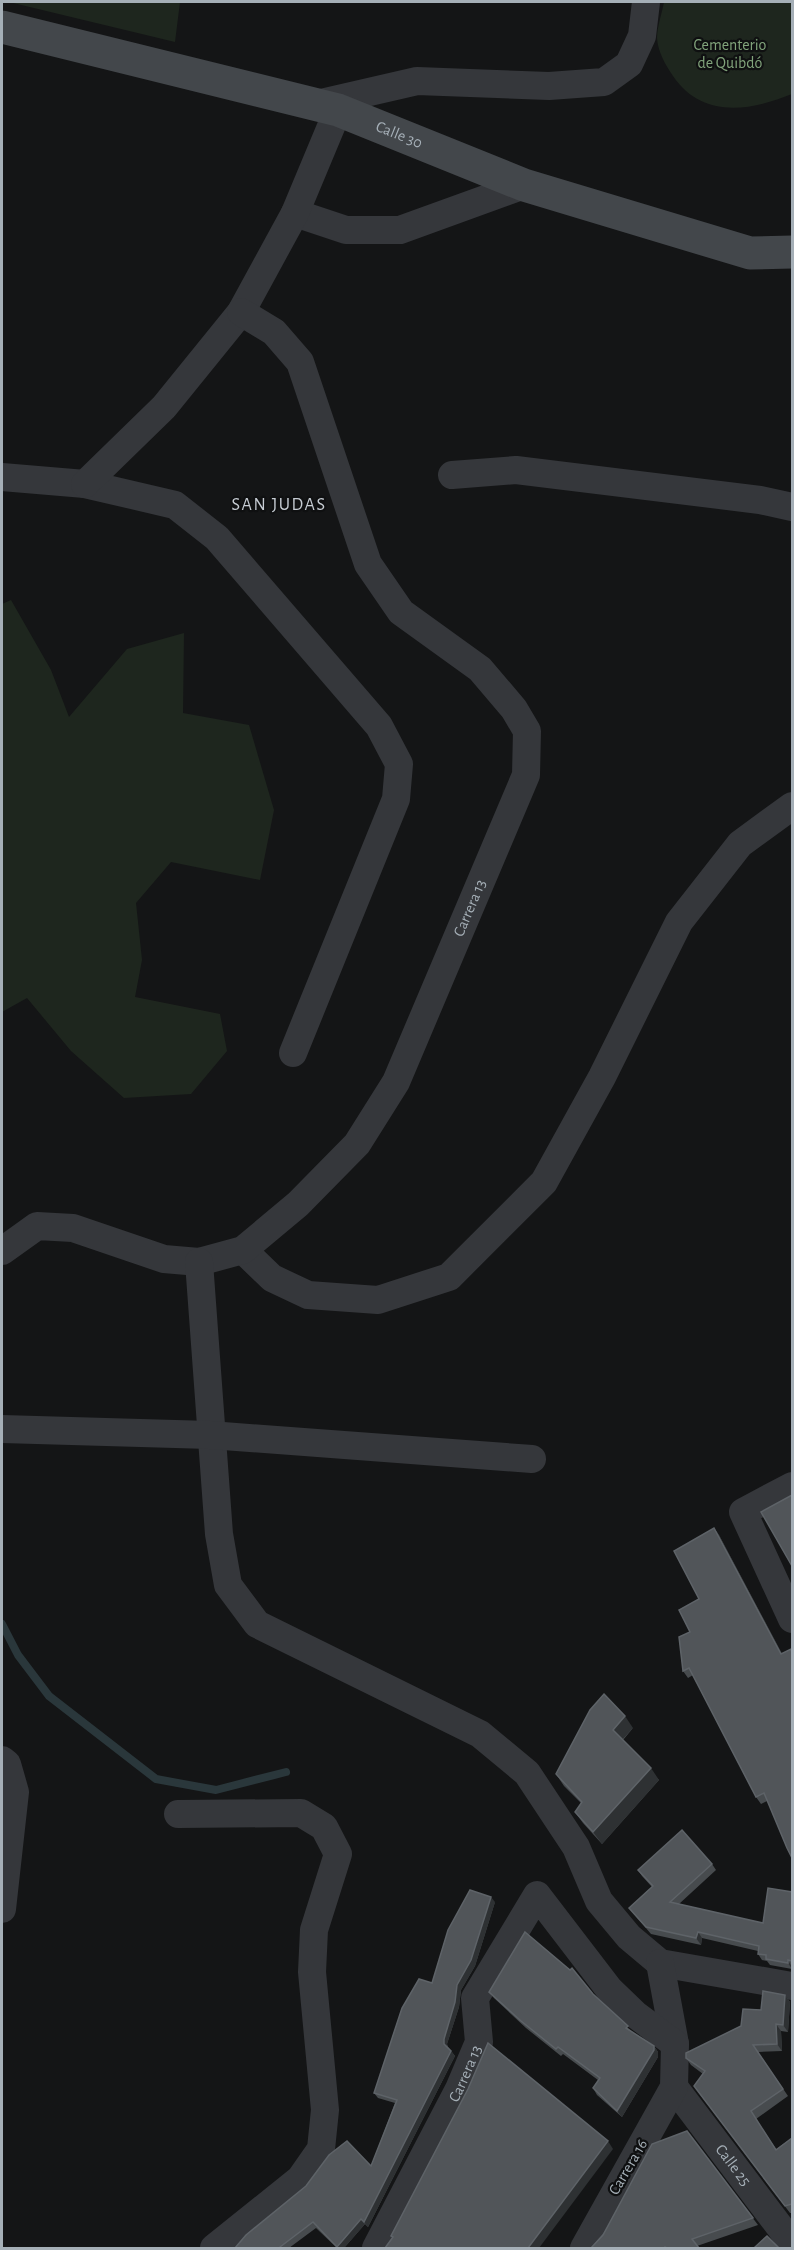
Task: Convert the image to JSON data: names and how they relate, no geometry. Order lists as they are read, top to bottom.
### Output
{
  "streets": {
    "main road": ["Calle 30"],
    "street": ["Carrera 13", "Calle 25", "Carrera 16"]
  },
  "crossings": [
    ["Calle 25", "Carrera 16"]
  ],
  "districts": ["SAN JUDAS"],
  "parks": ["Cementerio de Quibdó"]
}
